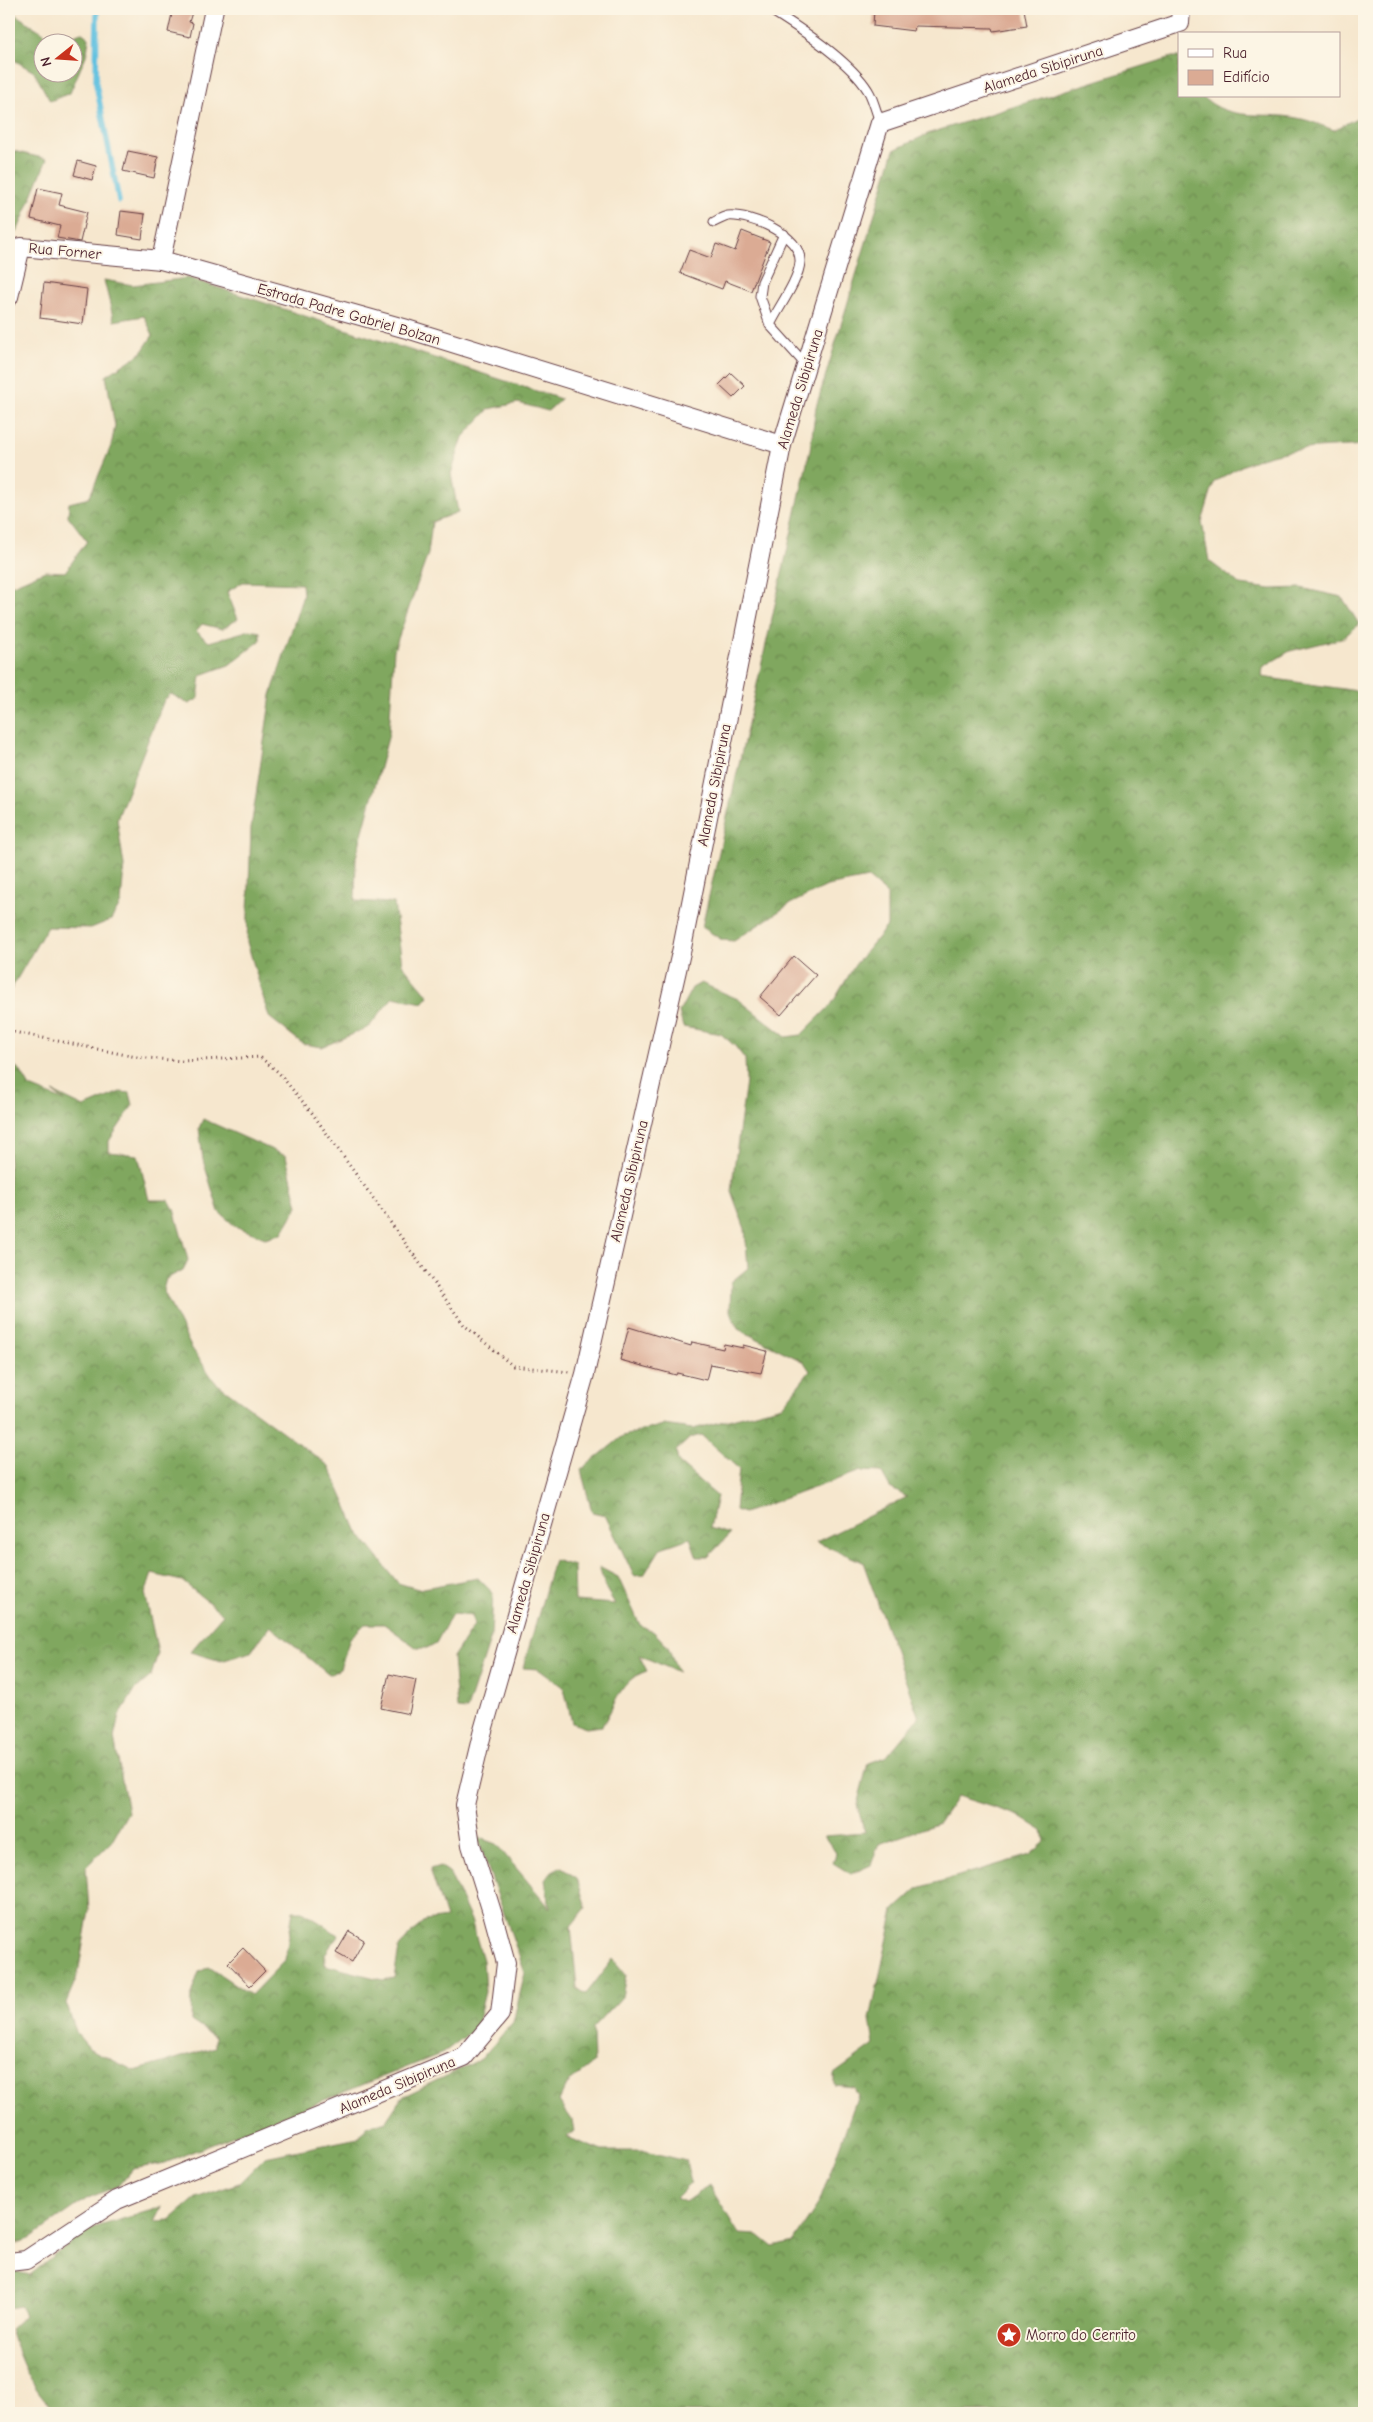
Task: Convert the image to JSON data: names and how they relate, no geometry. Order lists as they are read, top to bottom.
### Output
{
  "streets": {
    "street": ["Alameda Sibipiruna", "Rua Forner", "Estrada Padre Gabriel Bolzan"]
  },
  "crossings": [
    ["Alameda Sibipiruna", "Estrada Padre Gabriel Bolzan"],
    ["Rua Forner", "Estrada Padre Gabriel Bolzan"]
  ],
  "places": {
    "place": ["Morro do Cerrito"]
  },
  "legend": ["Rua", "Edifício"],
  "north": "left"
}
